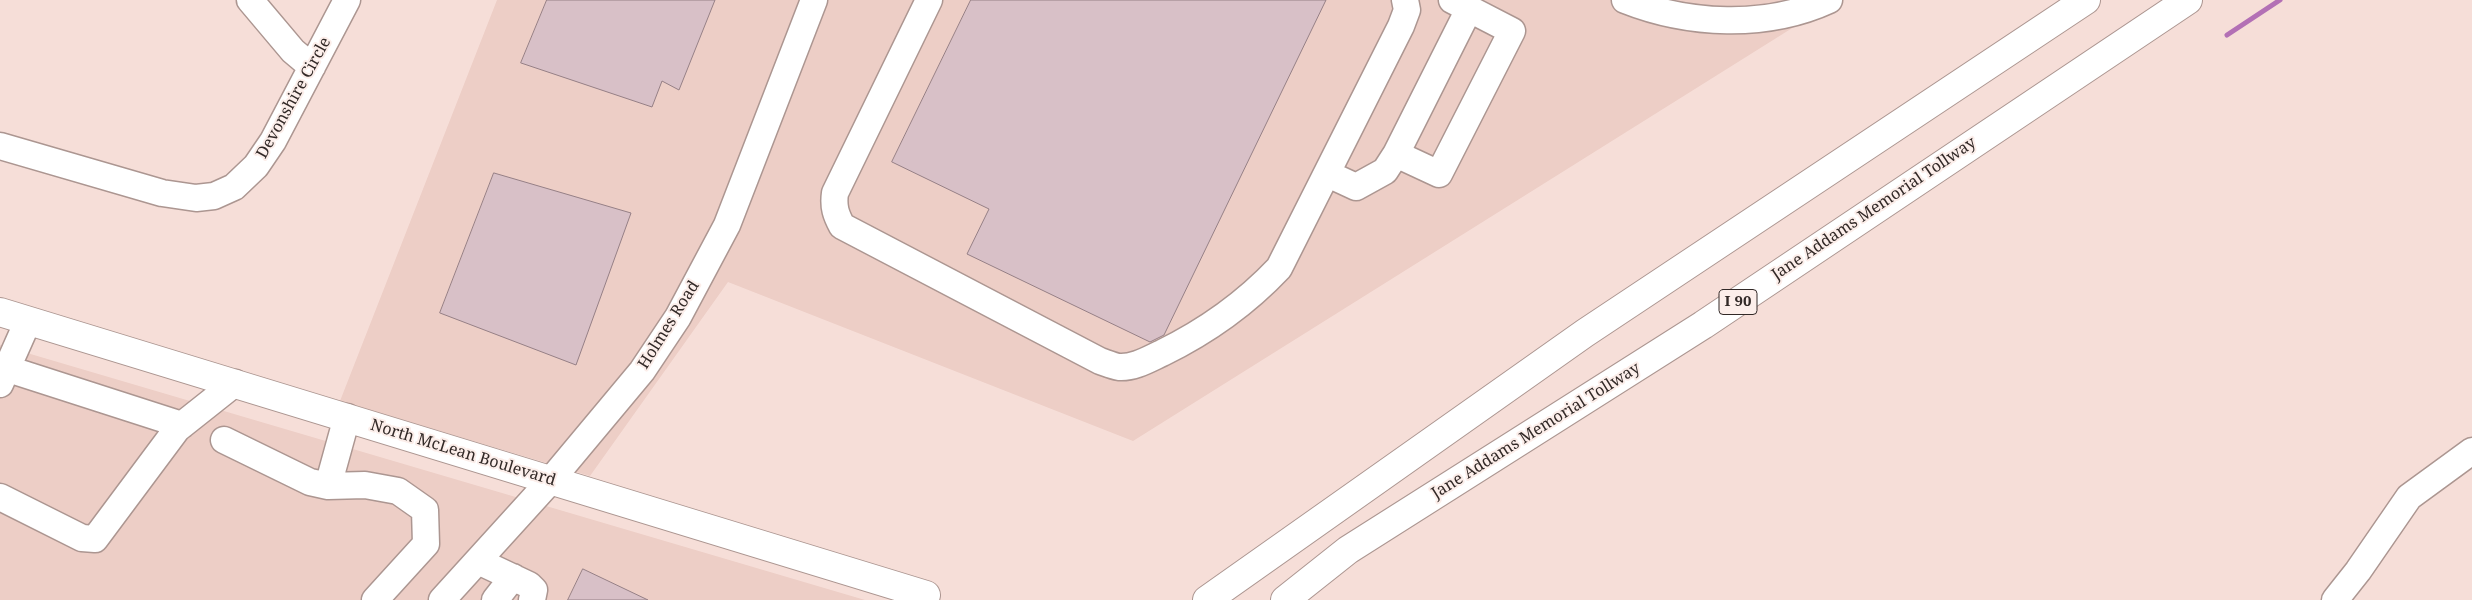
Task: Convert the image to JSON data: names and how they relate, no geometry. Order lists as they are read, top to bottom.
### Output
{
  "streets": {
    "main road": ["Jane Addams Memorial Tollway", "I 90", "North McLean Boulevard"],
    "street": ["Devonshire Circle", "Holmes Road"]
  },
  "crossings": [
    ["Holmes Road", "North McLean Boulevard"]
  ]
}
